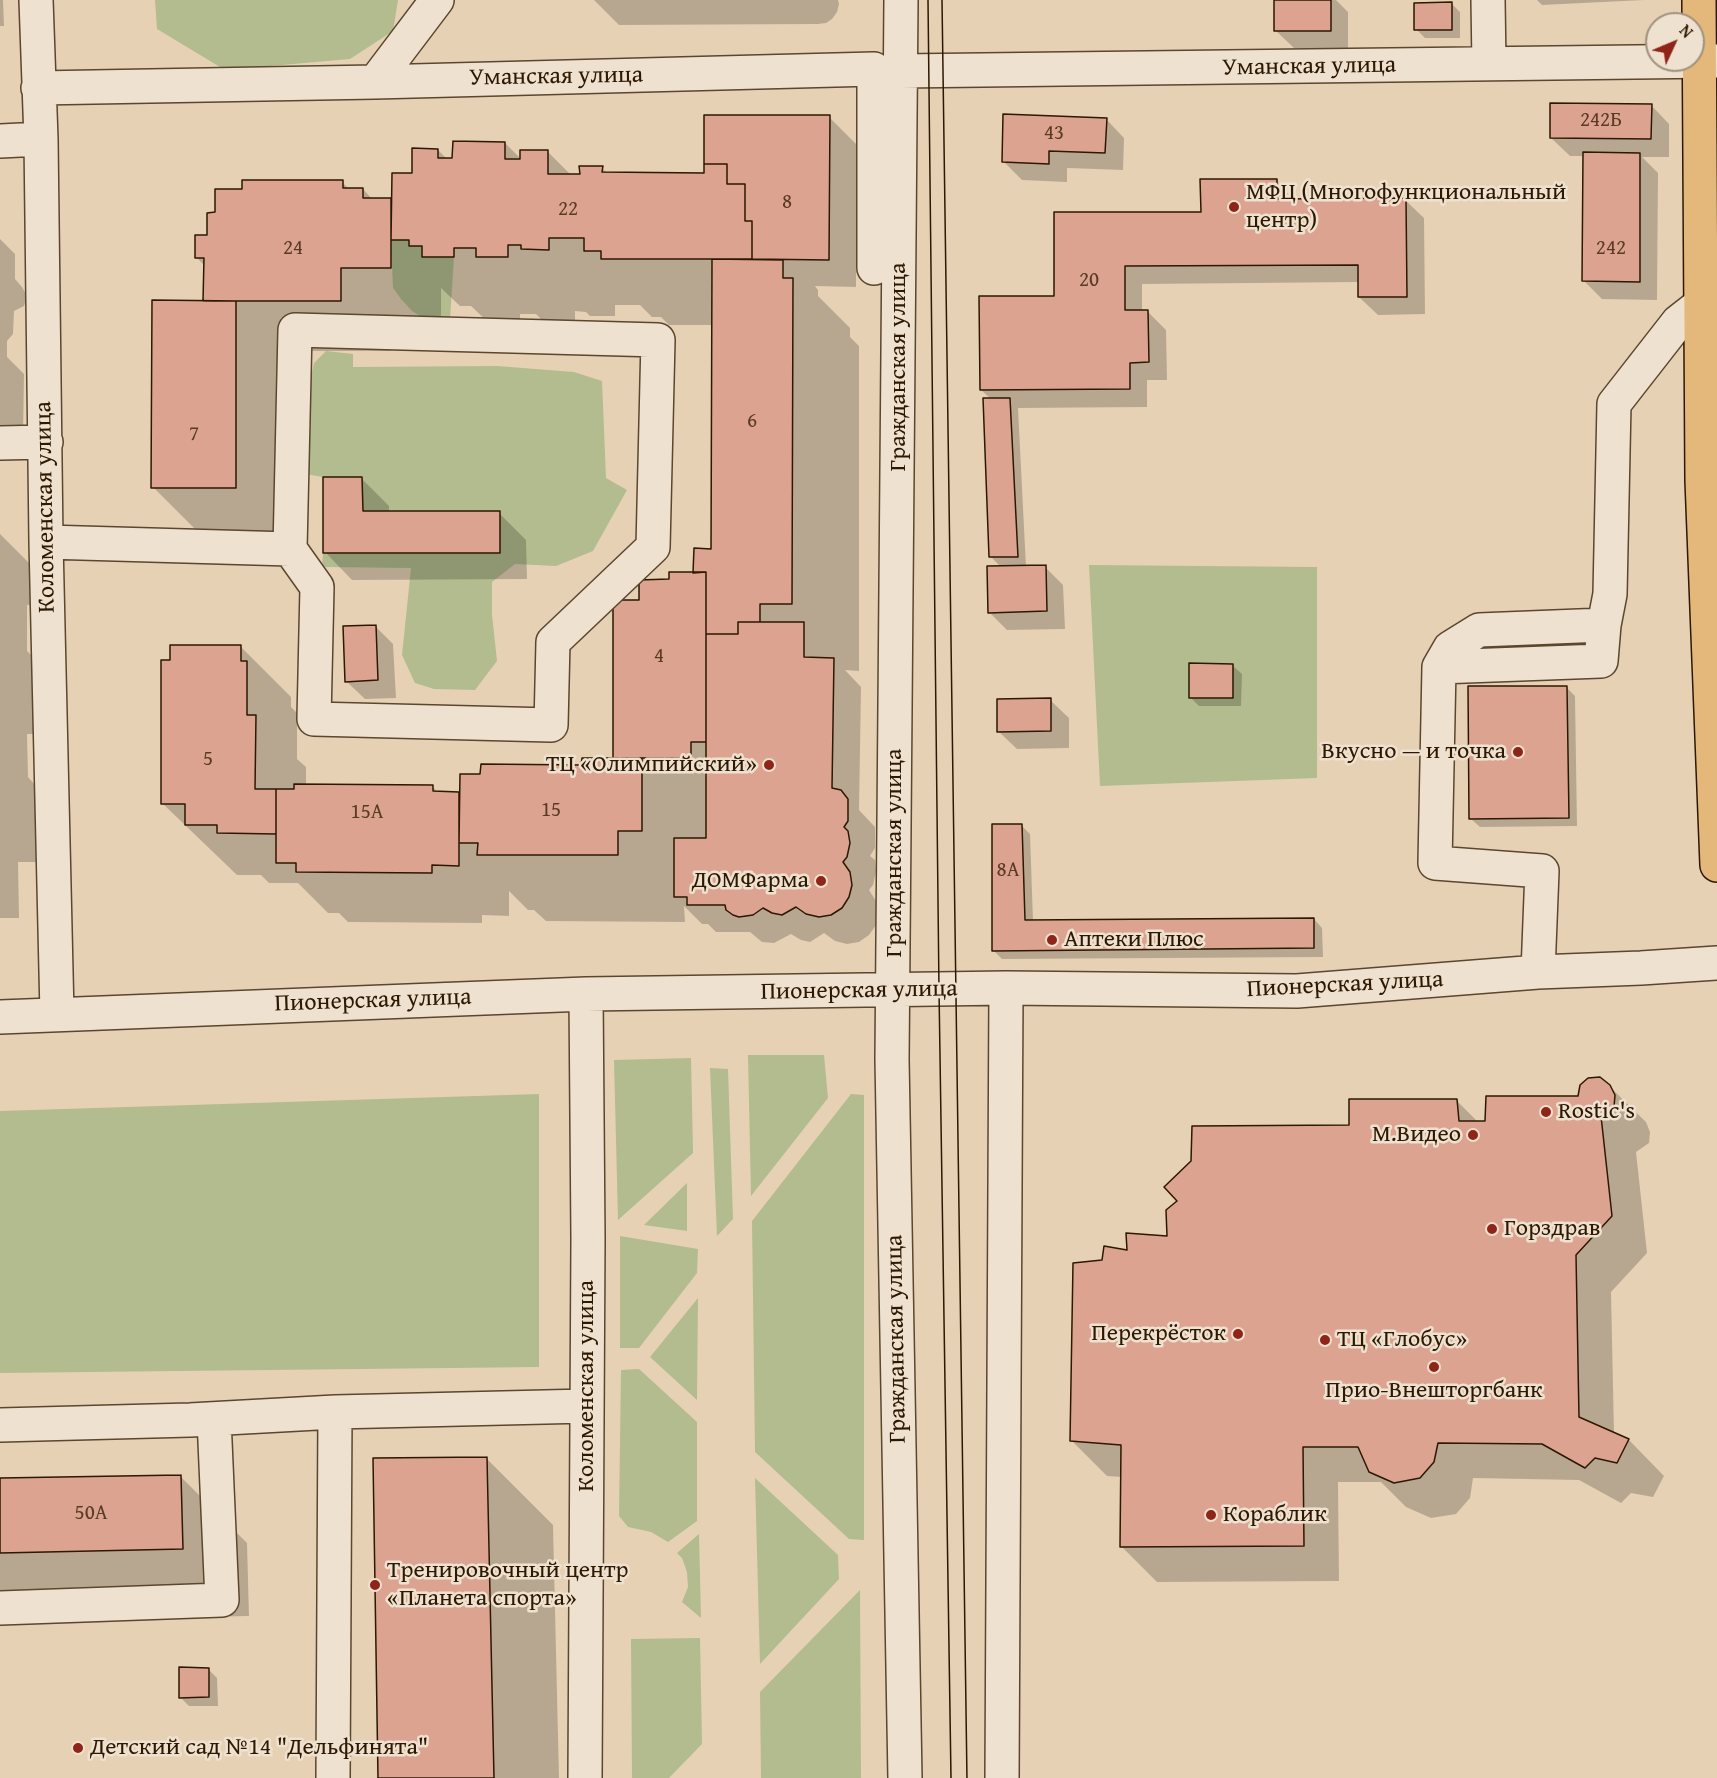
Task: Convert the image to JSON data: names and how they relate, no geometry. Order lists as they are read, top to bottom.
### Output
{
  "streets": {
    "street": [
      "Уманская улица",
      "Гражданская улица",
      "Коломенская улица",
      "Пионерская улица"
    ]
  },
  "crossings": [
    ["Уманская улица", "Гражданская улица"],
    ["Уманская улица", "Коломенская улица"],
    ["Гражданская улица", "Пионерская улица"],
    ["Коломенская улица", "Пионерская улица"]
  ],
  "places": [
    "МФЦ (Многофункциональный центр)",
    "Вкусно — и точка",
    "ТЦ «Олимпийский»",
    "ДОМФарма",
    "Аптеки Плюс",
    "Rostic's",
    "М.Видео",
    "Горздрав",
    "Перекрёсток",
    "ТЦ «Глобус»",
    "Прио-Внешторгбанк",
    "Кораблик",
    "Тренировочный центр «Планета спорта»",
    "Детский сад №14 \"Дельфинята\""
  ],
  "house_numbers": [
    "242Б",
    "43",
    "8",
    "22",
    "24",
    "242",
    "20",
    "6",
    "7",
    "4",
    "5",
    "15",
    "15А",
    "8А",
    "50А"
  ],
  "north": "top right"
}
